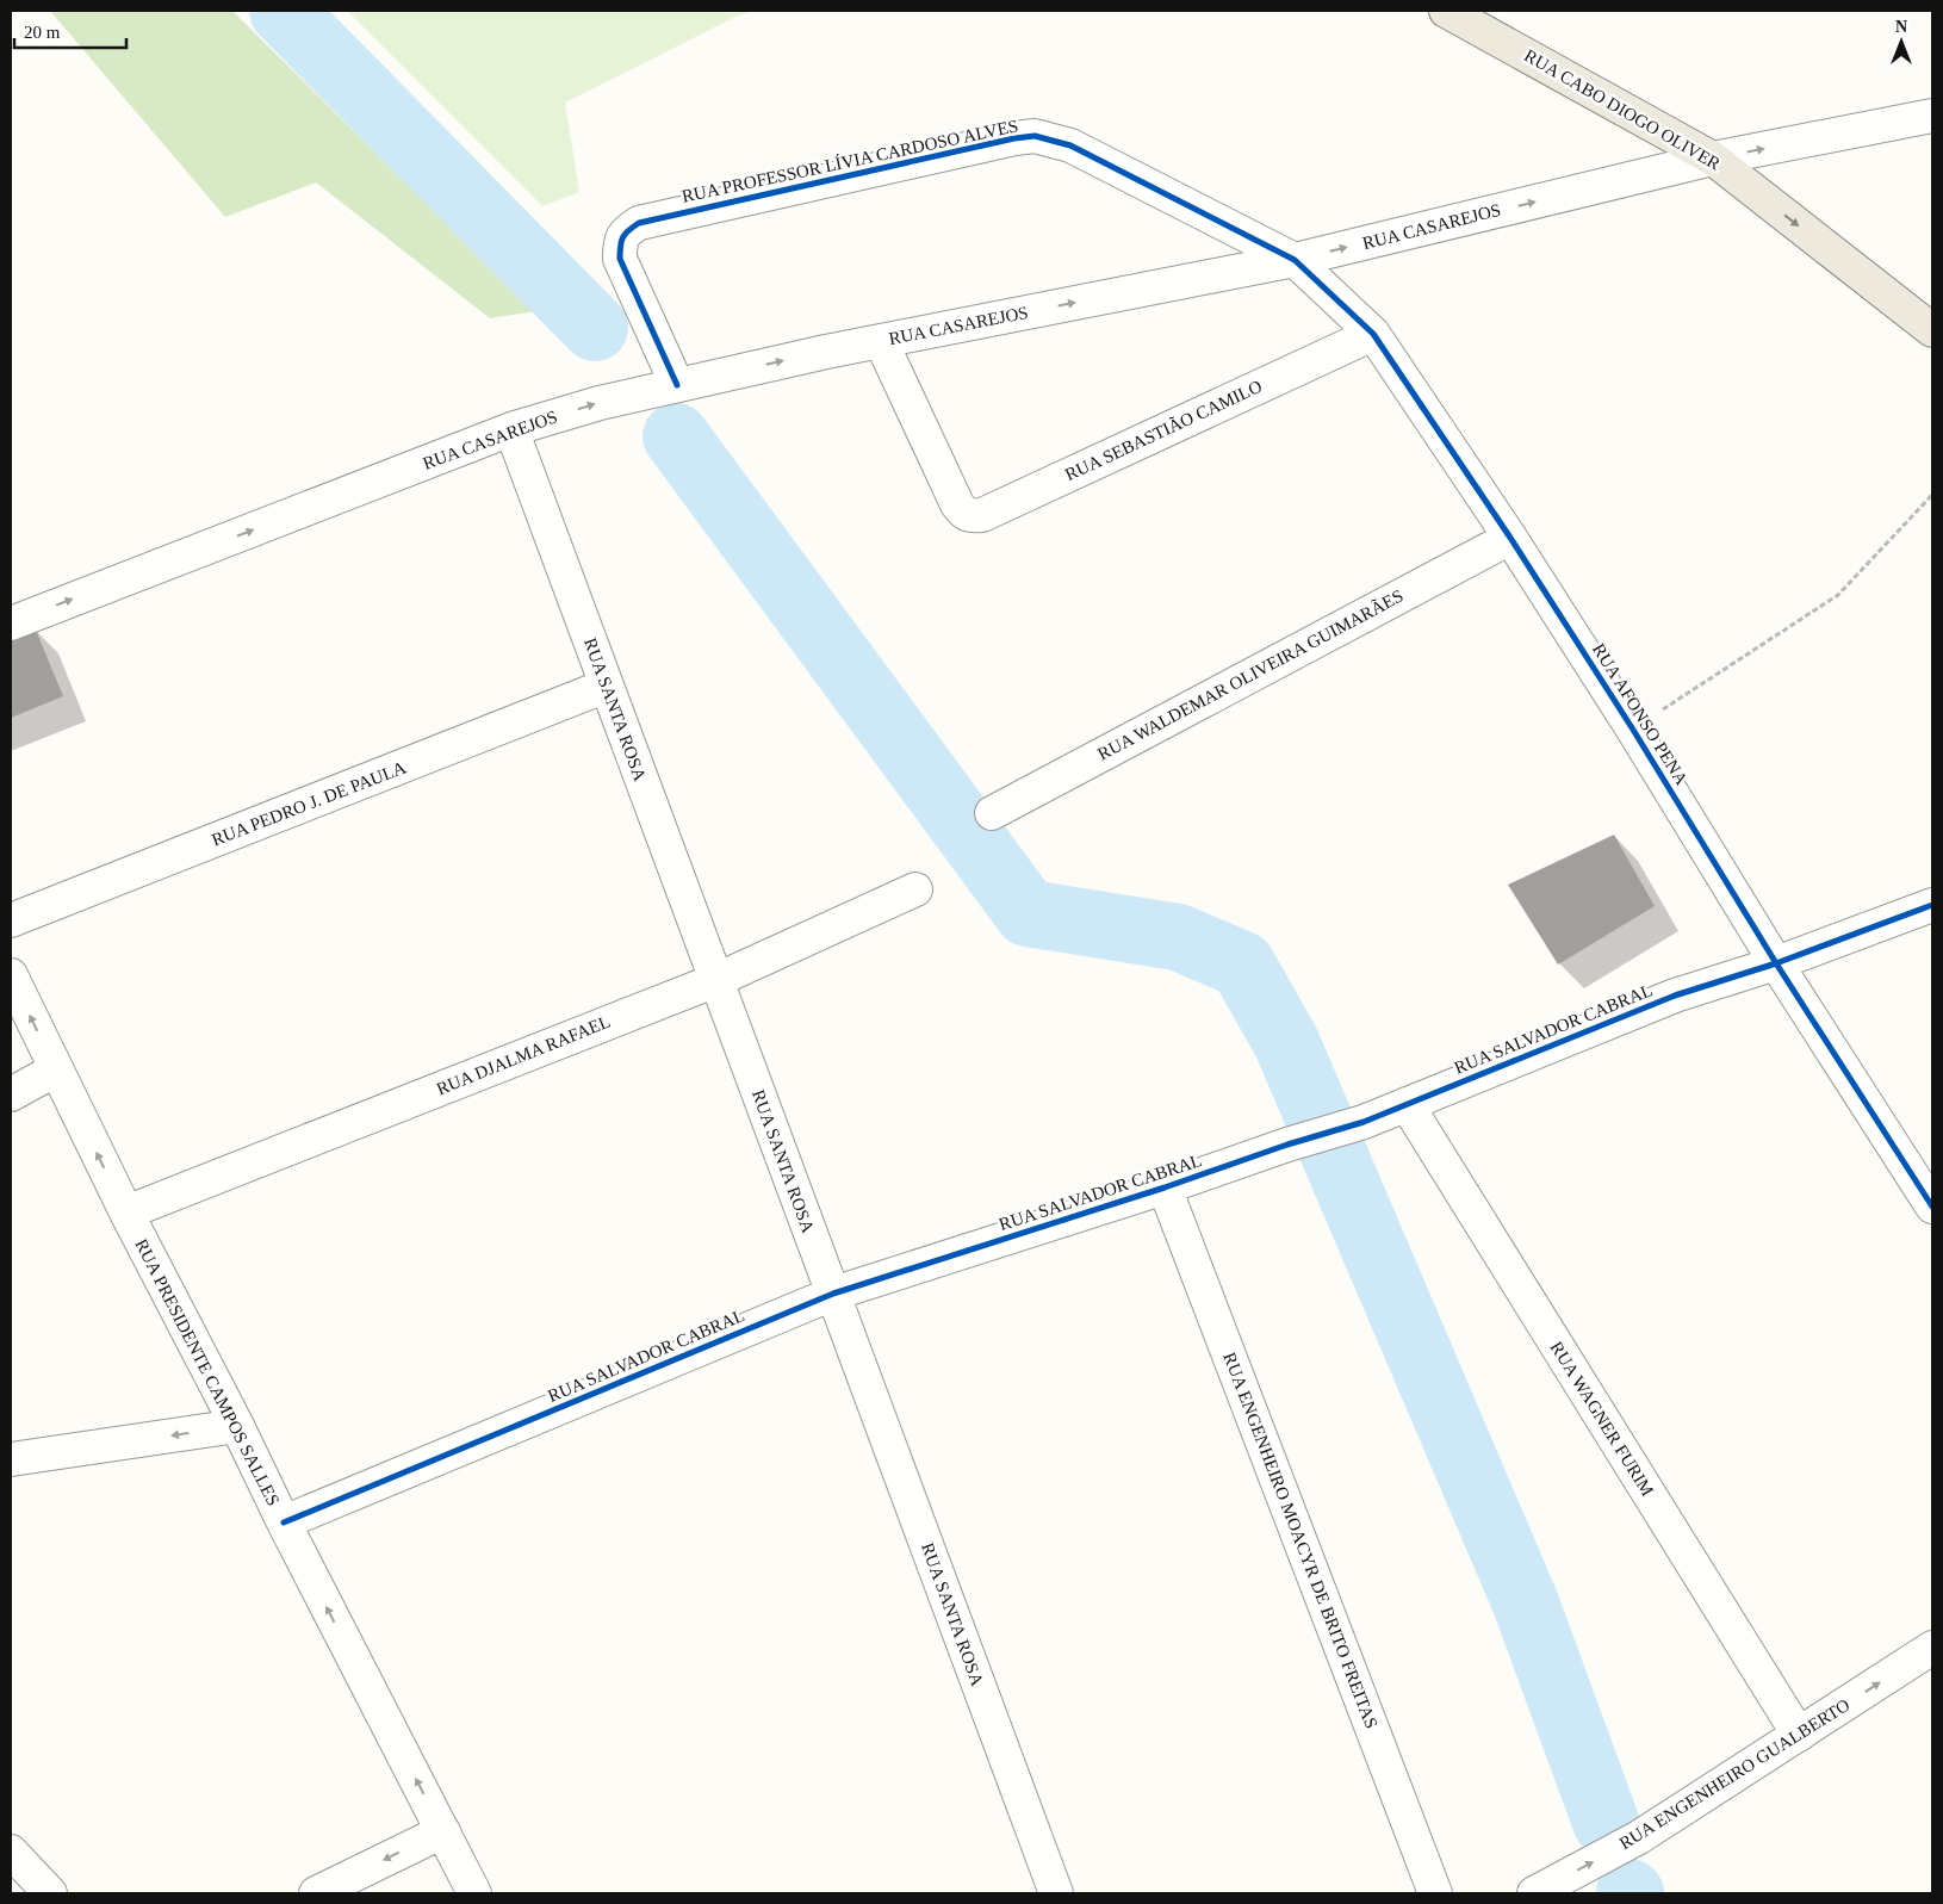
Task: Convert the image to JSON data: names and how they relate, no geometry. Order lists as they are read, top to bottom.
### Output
{
  "streets": {
    "main road": ["RUA CABO DIOGO OLIVER"],
    "street": [
      "RUA PROFESSOR LÍVIA CARDOSO ALVES",
      "RUA CASAREJOS",
      "RUA SEBASTIÃO CAMILO",
      "RUA WALDEMAR OLIVEIRA GUIMARÃES",
      "RUA SANTA ROSA",
      "RUA AFONSO PENA",
      "RUA PEDRO J. DE PAULA",
      "RUA SALVADOR CABRAL",
      "RUA DJALMA RAFAEL",
      "RUA PRESIDENTE CAMPOS SALLES",
      "RUA WAGNER FURIM",
      "RUA ENGENHEIRO MOACYR DE BRITO FREITAS",
      "RUA ENGENHEIRO GUALBERTO"
    ]
  },
  "crossings": [
    ["RUA CABO DIOGO OLIVER", "RUA CASAREJOS"],
    ["RUA PROFESSOR LÍVIA CARDOSO ALVES", "RUA CASAREJOS"],
    ["RUA PROFESSOR LÍVIA CARDOSO ALVES", "RUA AFONSO PENA"],
    ["RUA CASAREJOS", "RUA SEBASTIÃO CAMILO"],
    ["RUA CASAREJOS", "RUA SANTA ROSA"],
    ["RUA CASAREJOS", "RUA AFONSO PENA"],
    ["RUA SEBASTIÃO CAMILO", "RUA AFONSO PENA"],
    ["RUA WALDEMAR OLIVEIRA GUIMARÃES", "RUA AFONSO PENA"],
    ["RUA SANTA ROSA", "RUA PEDRO J. DE PAULA"],
    ["RUA SANTA ROSA", "RUA SALVADOR CABRAL"],
    ["RUA SANTA ROSA", "RUA DJALMA RAFAEL"],
    ["RUA AFONSO PENA", "RUA SALVADOR CABRAL"],
    ["RUA SALVADOR CABRAL", "RUA PRESIDENTE CAMPOS SALLES"],
    ["RUA SALVADOR CABRAL", "RUA WAGNER FURIM"],
    ["RUA SALVADOR CABRAL", "RUA ENGENHEIRO MOACYR DE BRITO FREITAS"],
    ["RUA DJALMA RAFAEL", "RUA PRESIDENTE CAMPOS SALLES"],
    ["RUA WAGNER FURIM", "RUA ENGENHEIRO GUALBERTO"]
  ],
  "one_way": [
    "RUA CABO DIOGO OLIVER",
    "RUA CASAREJOS",
    "RUA PRESIDENTE CAMPOS SALLES",
    "RUA ENGENHEIRO GUALBERTO"
  ],
  "scale_bar": "20 m",
  "north": "top"
}
